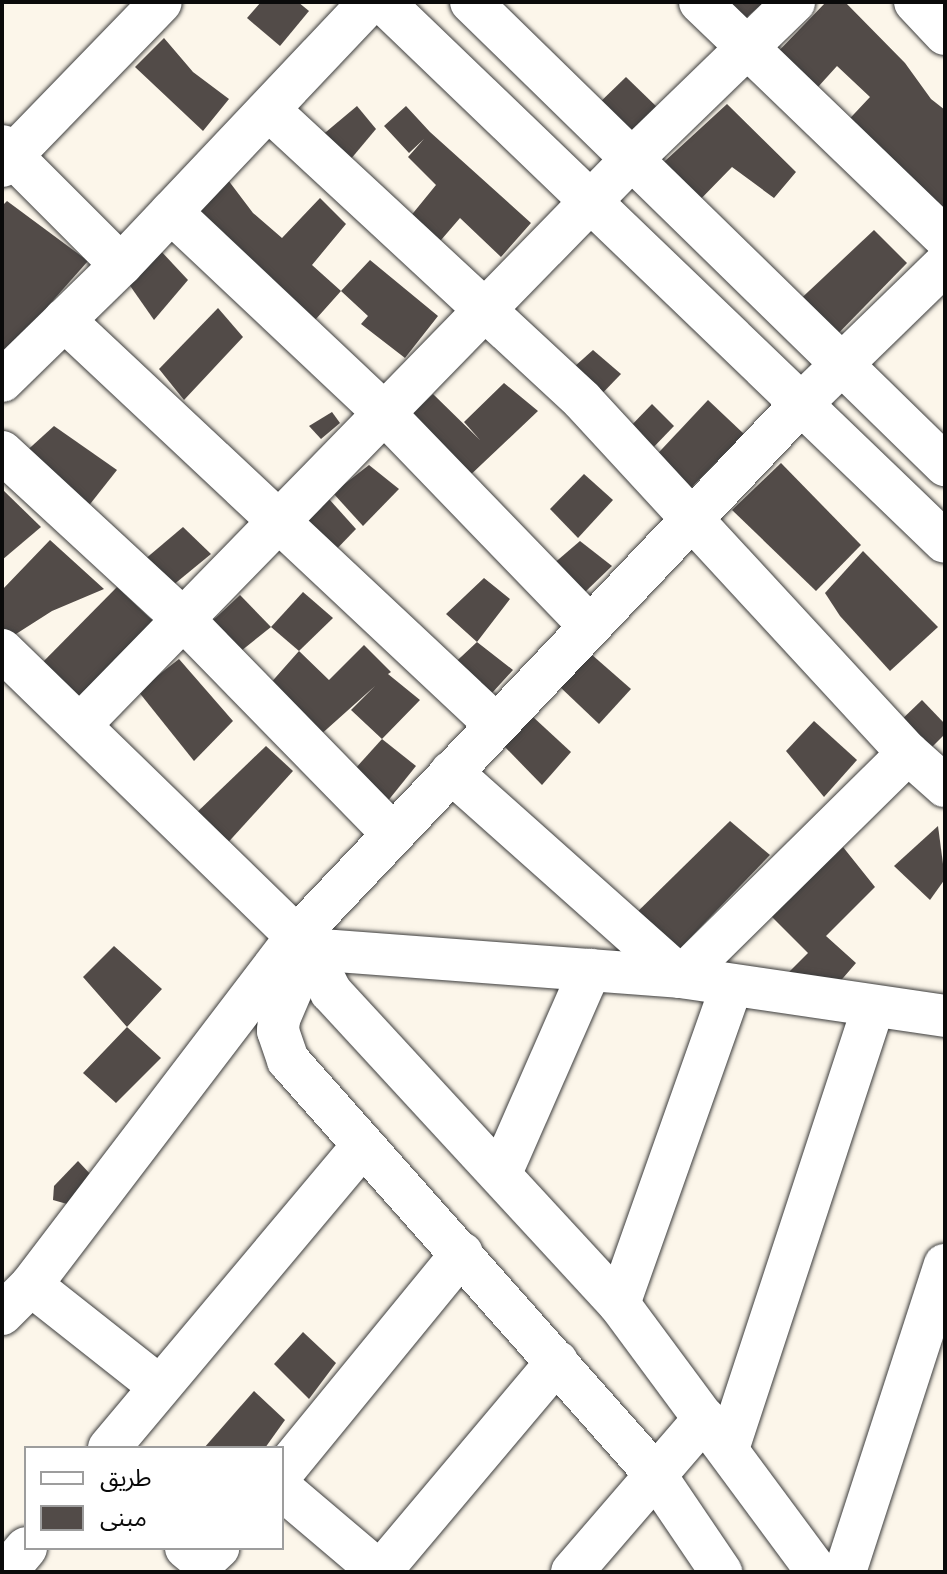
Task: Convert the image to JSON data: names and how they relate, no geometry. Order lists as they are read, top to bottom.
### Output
{
  "legend": ["طريق", "مبنى"]
}
